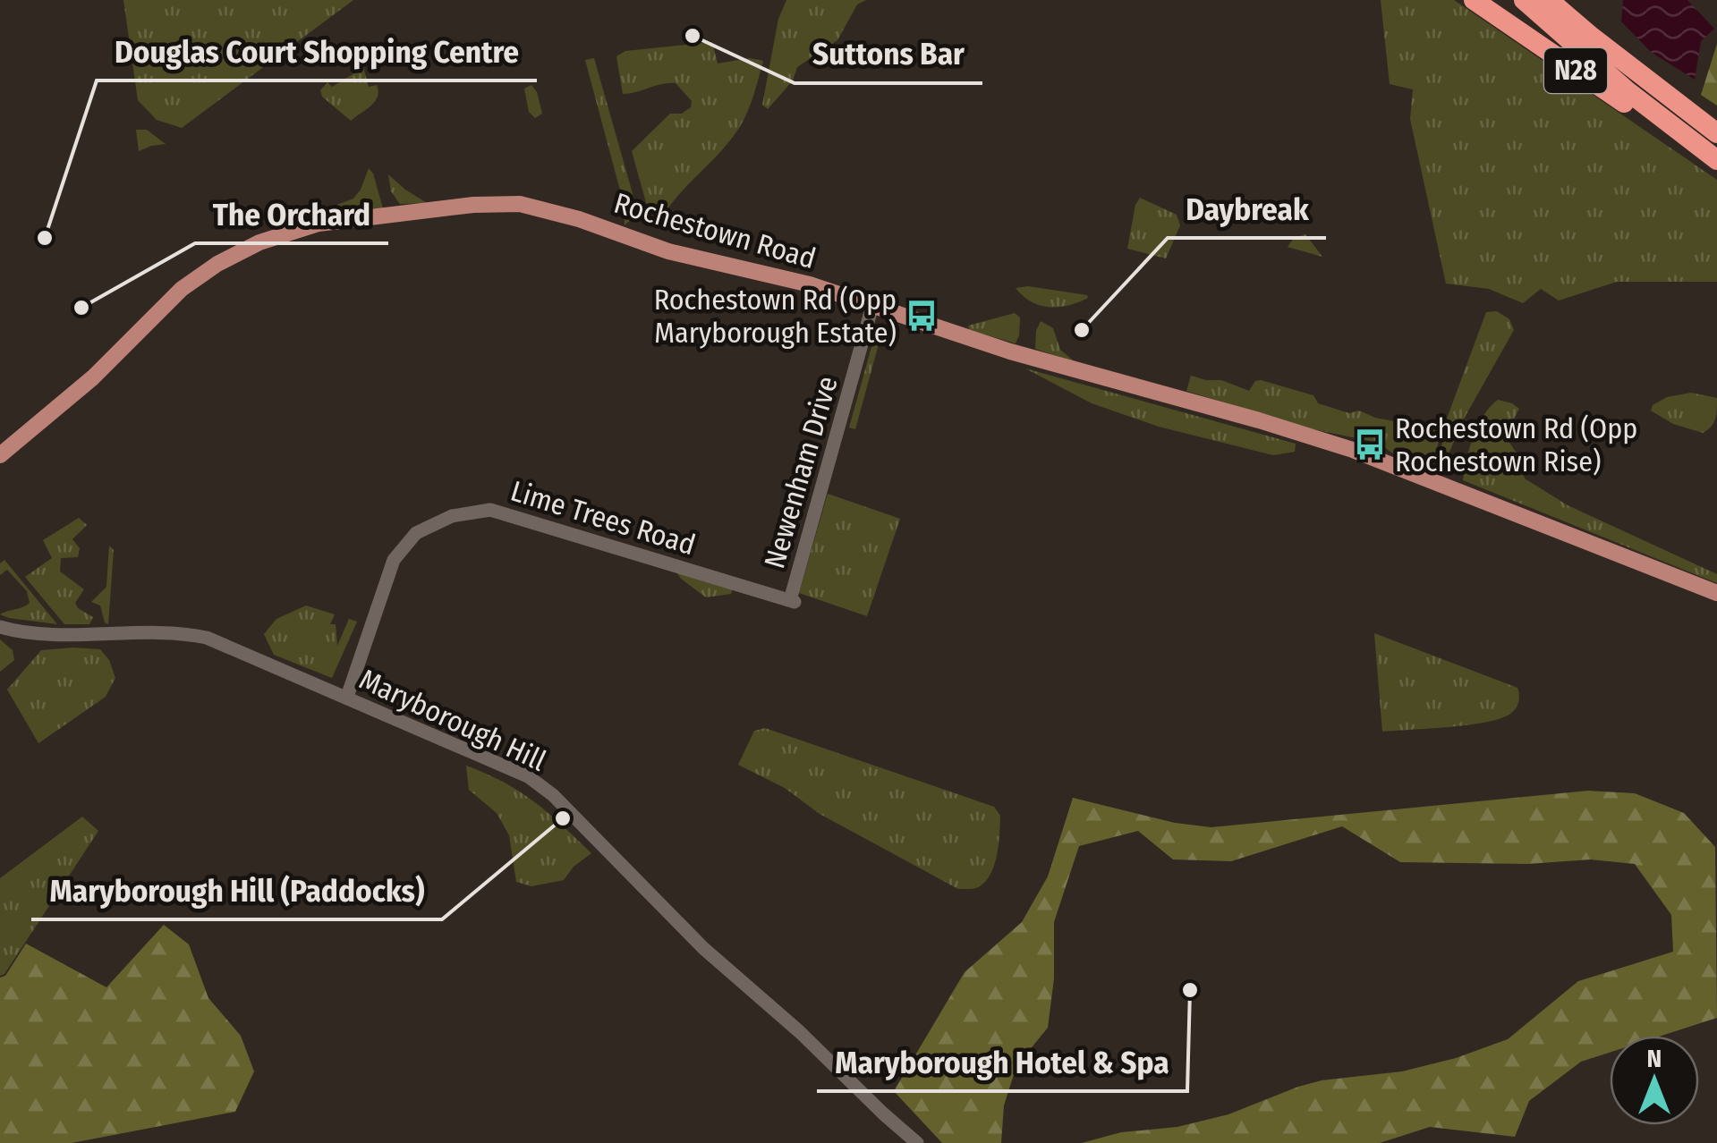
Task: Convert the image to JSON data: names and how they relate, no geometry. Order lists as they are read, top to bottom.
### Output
{
  "streets": {
    "highway": ["N28"],
    "main road": ["Rochestown Road"],
    "street": ["Newenham Drive", "Lime Trees Road", "Maryborough Hill"]
  },
  "crossings": [
    ["Rochestown Road", "Newenham Drive"],
    ["Newenham Drive", "Lime Trees Road"],
    ["Lime Trees Road", "Maryborough Hill"]
  ],
  "places": {
    "other": [
      "Suttons Bar",
      "Douglas Court Shopping Centre",
      "The Orchard",
      "Daybreak",
      "Maryborough Hill (Paddocks)",
      "Maryborough Hotel & Spa"
    ],
    "bus stop": ["Rochestown Rd (Opp Maryborough Estate)", "Rochestown Rd (Opp Rochestown Rise)"]
  },
  "north": "top"
}
